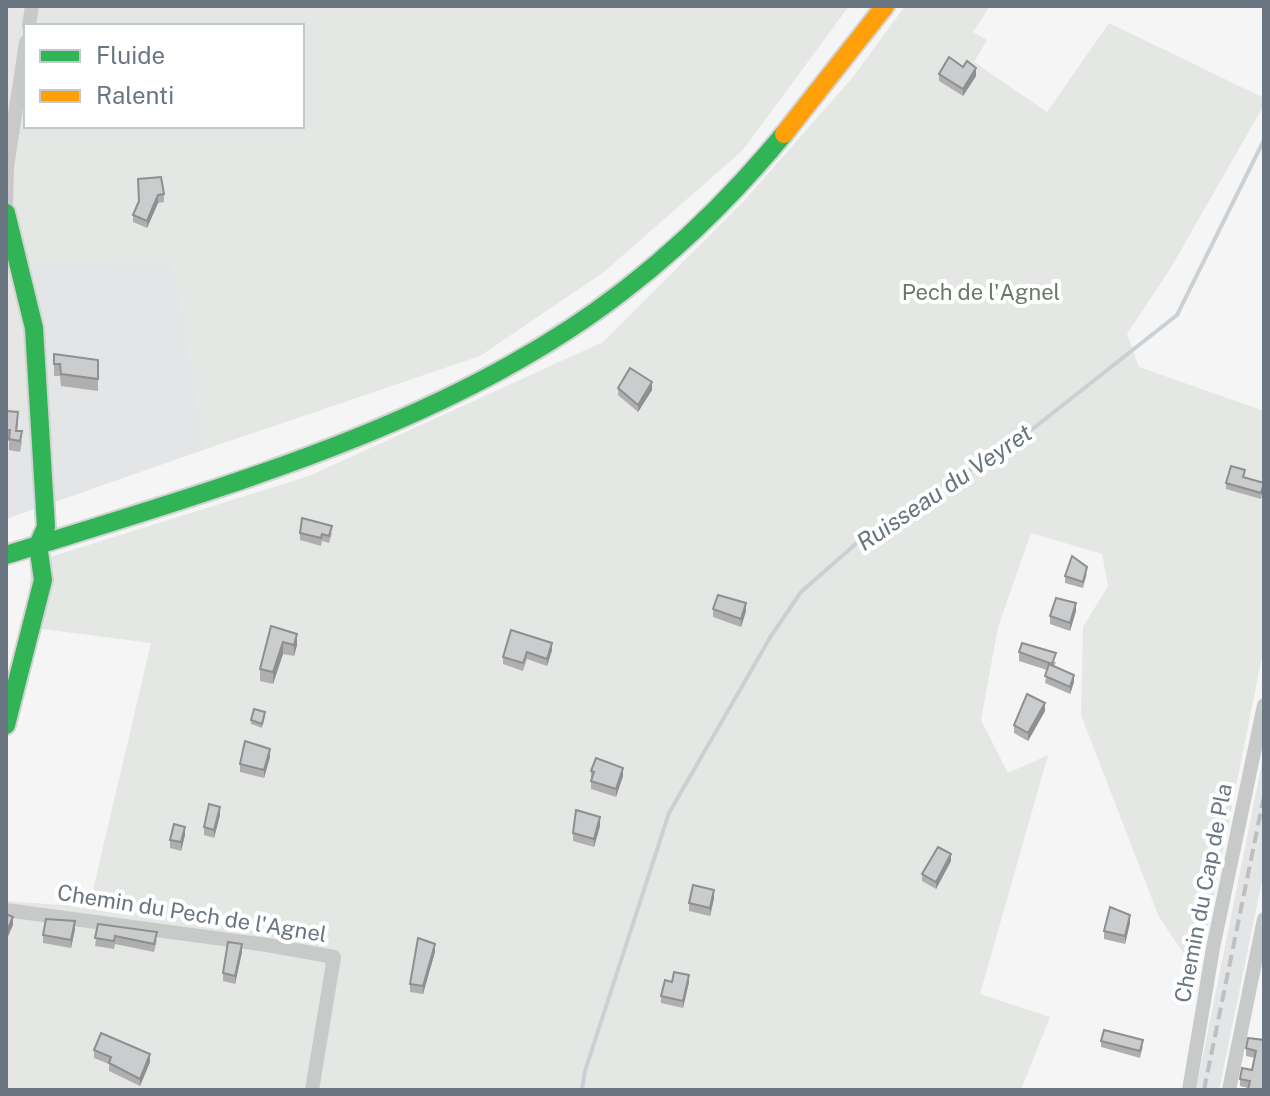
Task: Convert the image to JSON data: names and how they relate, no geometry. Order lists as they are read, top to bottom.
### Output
{
  "streets": {
    "street": ["Chemin du Cap de Pla", "Chemin du Pech de l'Agnel"]
  },
  "water": ["Ruisseau du Veyret"],
  "parks": ["Pech de l'Agnel"],
  "legend": ["Fluide", "Ralenti"]
}
